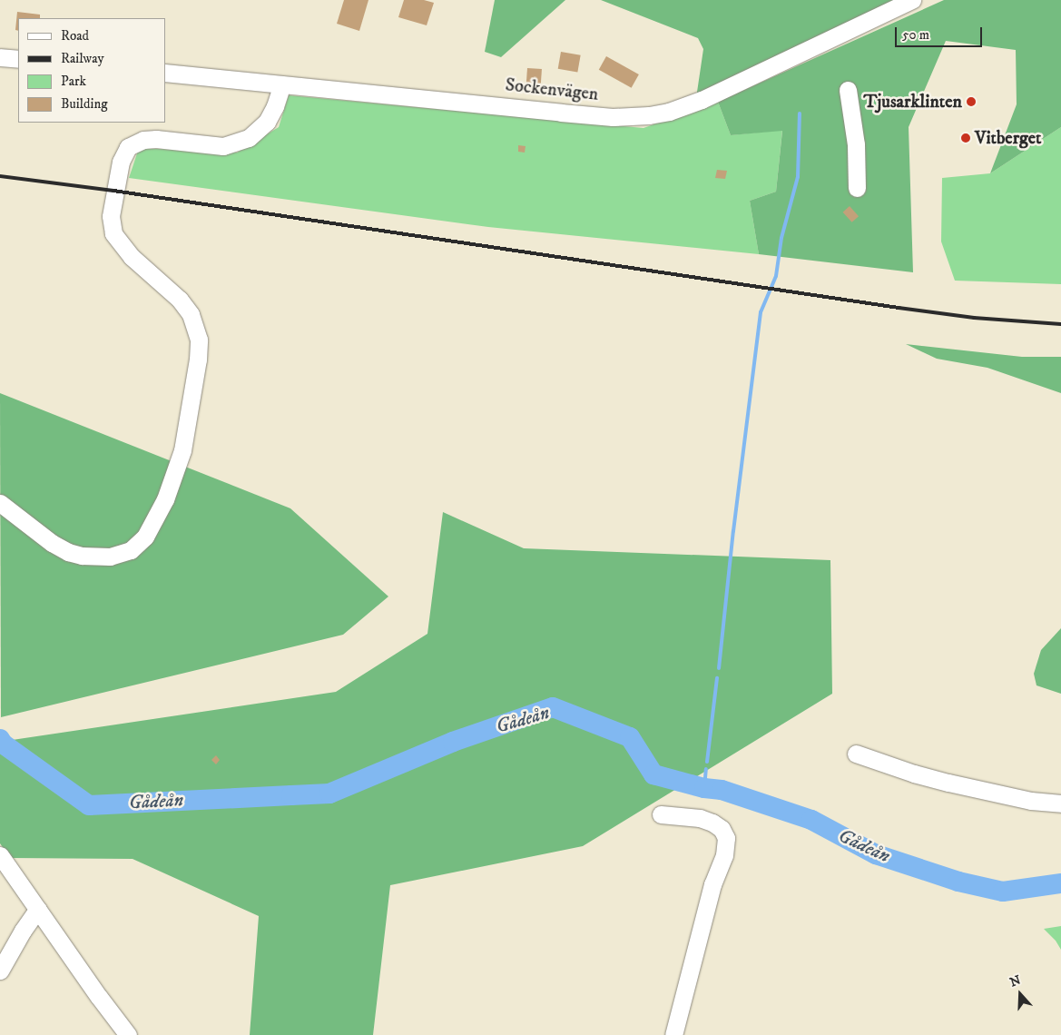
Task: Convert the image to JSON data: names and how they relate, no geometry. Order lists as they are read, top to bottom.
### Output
{
  "streets": {
    "street": ["Sockenvägen"]
  },
  "water": ["Gådeån"],
  "places": ["Tjusarklinten", "Vitberget"],
  "legend": [
    "Road",
    "Railway",
    "Park",
    "Building"
  ],
  "scale_bar": "50 m",
  "north": "top"
}
